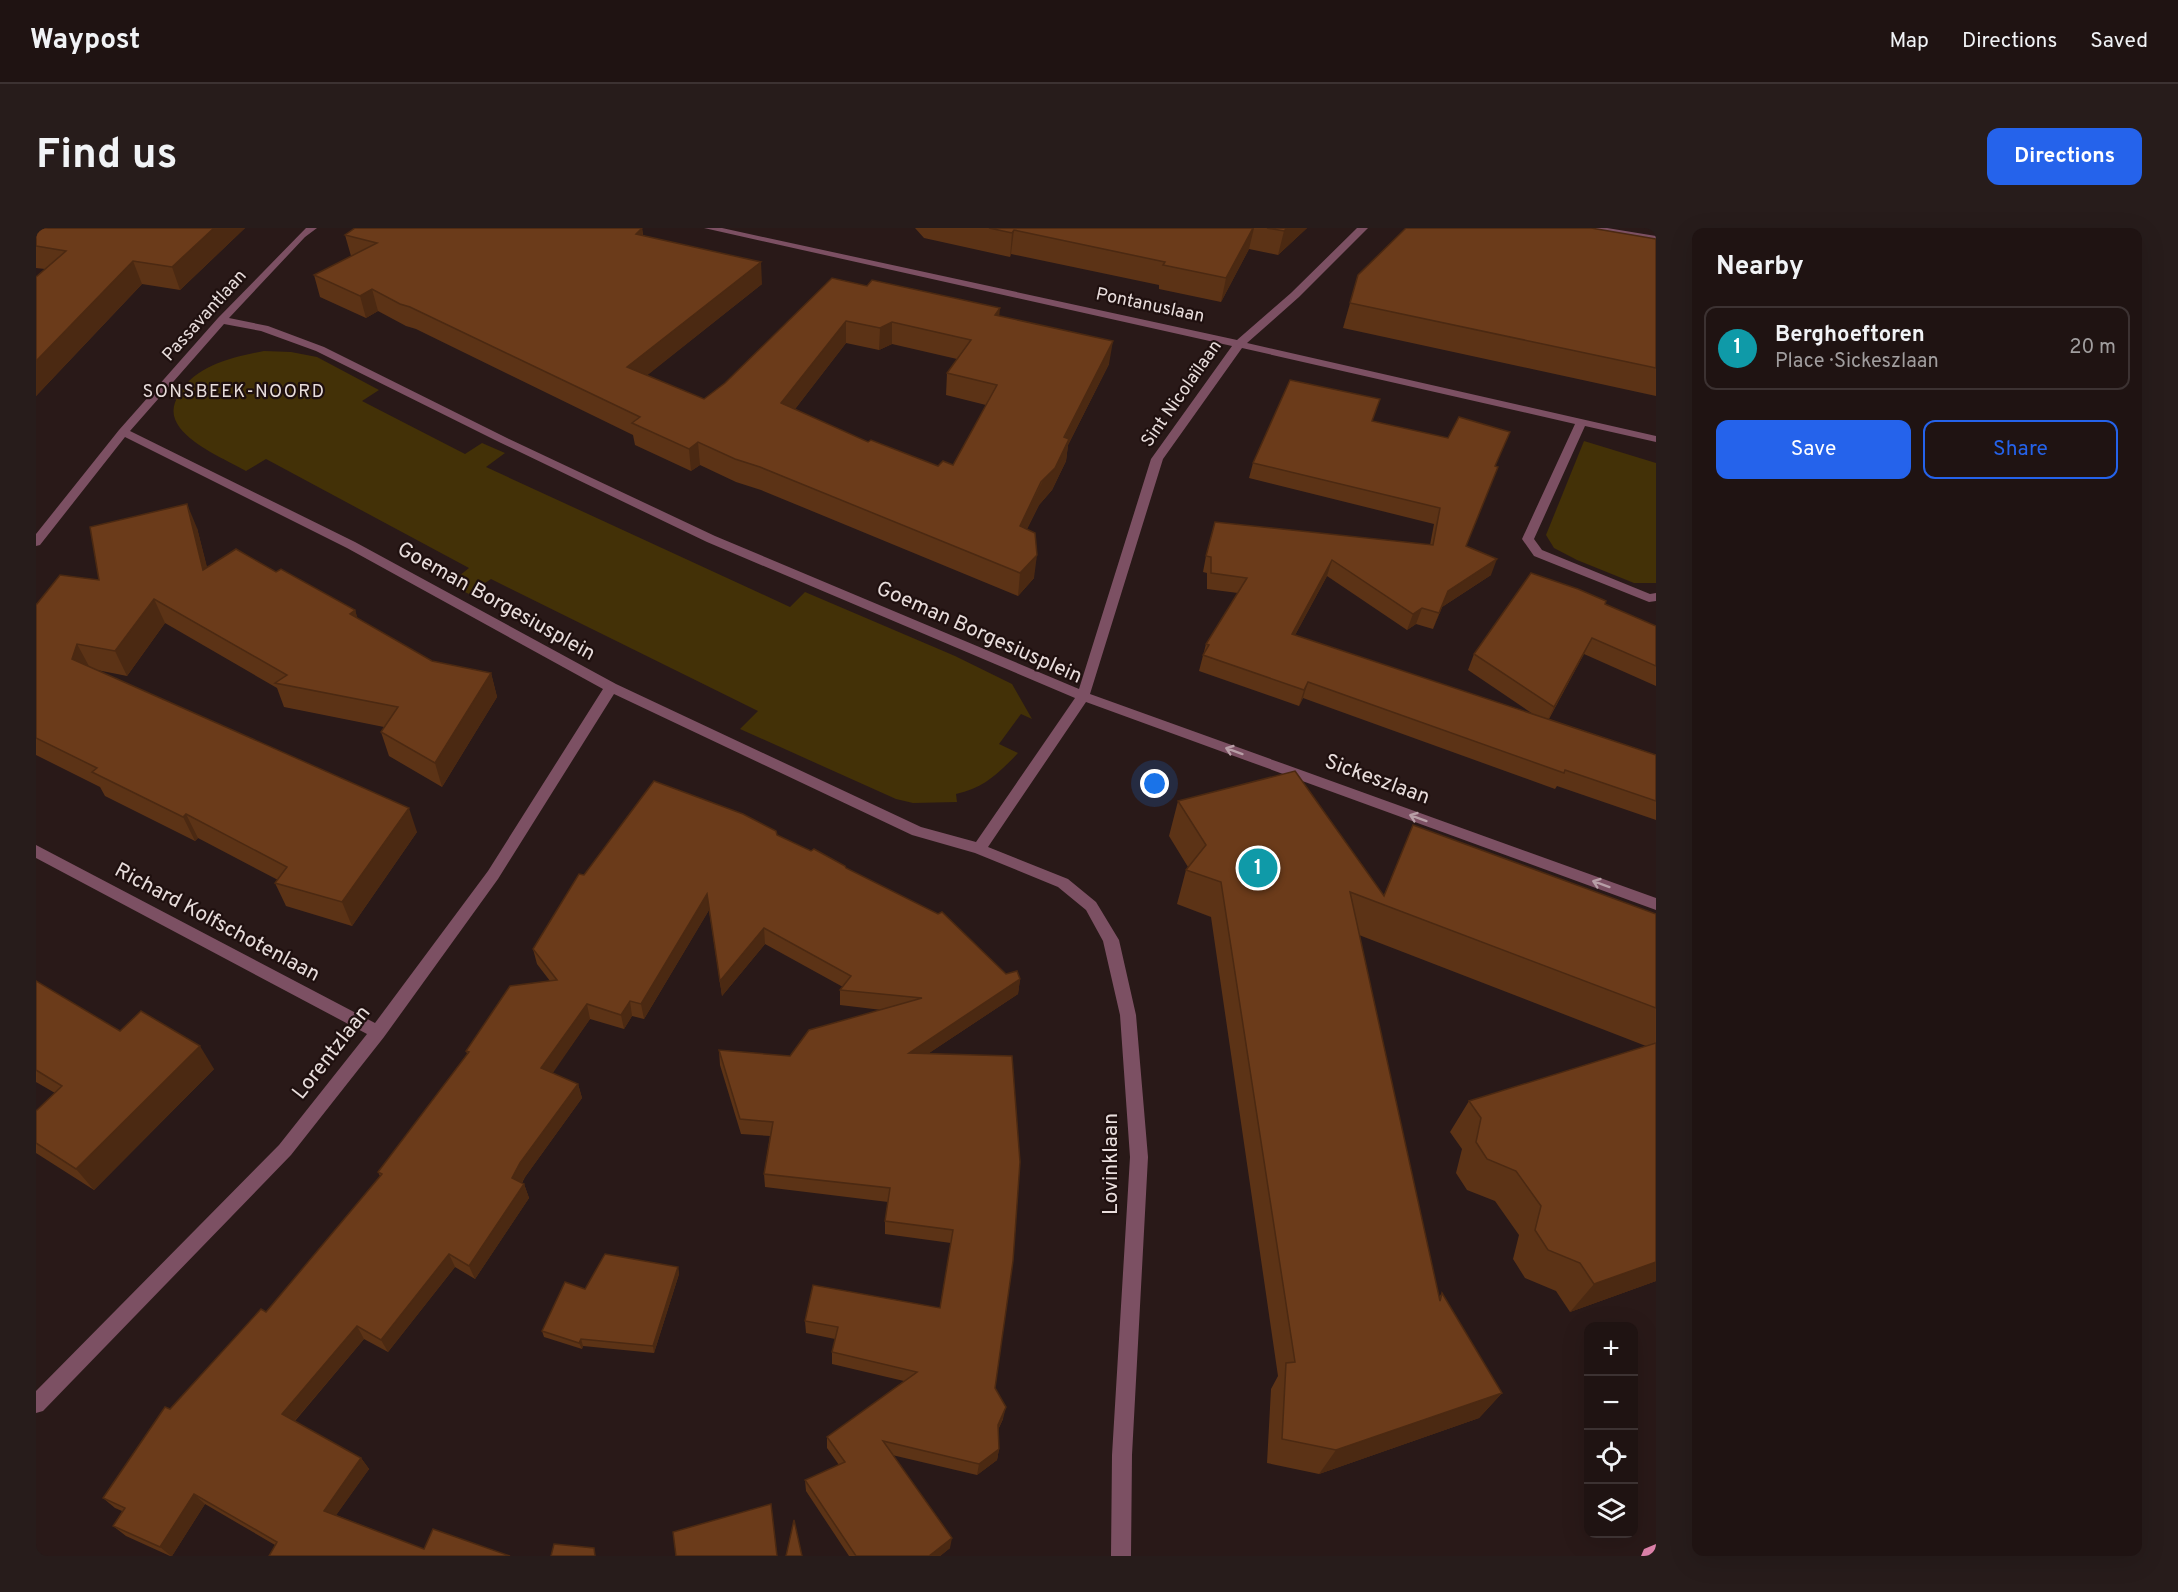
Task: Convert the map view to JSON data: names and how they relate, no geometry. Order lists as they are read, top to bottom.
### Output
{
  "streets": {
    "street": [
      "Pontanuslaan",
      "Passavantlaan",
      "Sint Nicolaïlaan",
      "Goeman Borgesiusplein",
      "Sickeszlaan",
      "Richard Kolfschotenlaan",
      "Lorentzlaan",
      "Lovinklaan"
    ]
  },
  "crossings": [
    ["Pontanuslaan", "Sint Nicolaïlaan"],
    ["Passavantlaan", "Goeman Borgesiusplein"],
    ["Sint Nicolaïlaan", "Goeman Borgesiusplein"],
    ["Sint Nicolaïlaan", "Sickeszlaan"],
    ["Goeman Borgesiusplein", "Sickeszlaan"],
    ["Goeman Borgesiusplein", "Lorentzlaan"],
    ["Goeman Borgesiusplein", "Lovinklaan"],
    ["Richard Kolfschotenlaan", "Lorentzlaan"]
  ],
  "one_way": ["Sickeszlaan"],
  "districts": ["SONSBEEK-NOORD"],
  "page": {
    "header": "Waypost",
    "nav": ["Map", "Directions", "Saved"],
    "buttons": [
      "Directions",
      ["Save", "Share"]
    ],
    "title": "Find us",
    "heading": "Nearby",
    "list": [
      {
        "mark": "1",
        "name": "Berghoeftoren",
        "note": "Place · Sickeszlaan",
        "value": "20 m"
      }
    ],
    "pins": "1",
    "map_buttons": ["+", "−"]
  }
}
